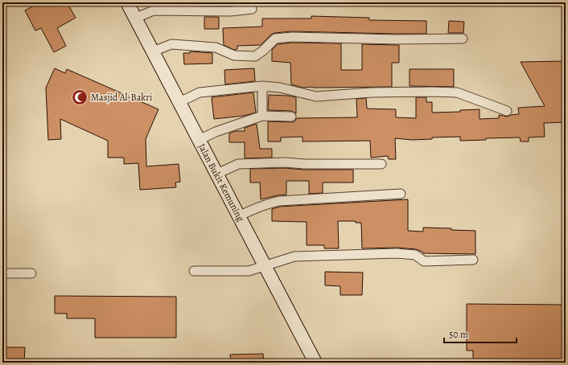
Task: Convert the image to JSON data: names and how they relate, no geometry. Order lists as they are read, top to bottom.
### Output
{
  "streets": {
    "main road": ["Jalan Bukit Kemuning"]
  },
  "places": {
    "mosque": ["Masjid Al-Bakri"]
  },
  "scale_bar": "50 m"
}
